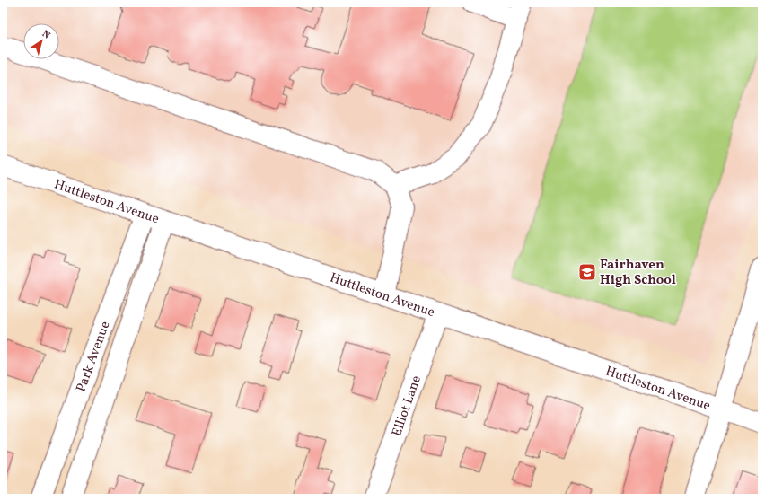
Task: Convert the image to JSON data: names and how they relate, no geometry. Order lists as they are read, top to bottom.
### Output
{
  "streets": {
    "main road": ["Huttleston Avenue", "Park Avenue", "Elliot Lane"]
  },
  "crossings": [
    ["Huttleston Avenue", "Park Avenue"],
    ["Huttleston Avenue", "Elliot Lane"]
  ],
  "places": {
    "school or university": ["Fairhaven High School"]
  },
  "north": "top right"
}
